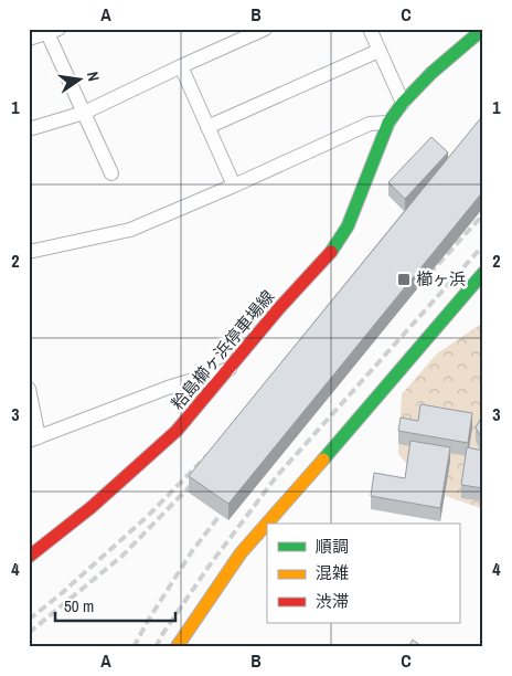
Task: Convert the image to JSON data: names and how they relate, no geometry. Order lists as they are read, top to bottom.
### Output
{
  "streets": {
    "main road": ["粭島櫛ヶ浜停車場線"]
  },
  "places": {
    "transit": ["櫛ヶ浜"]
  },
  "legend": ["順調", "混雑", "渋滞"],
  "scale_bar": "50 m",
  "north": "right",
  "grid": {
    "columns": ["A", "B", "C"],
    "rows": [
      "1",
      "2",
      "3",
      "4"
    ]
  }
}
